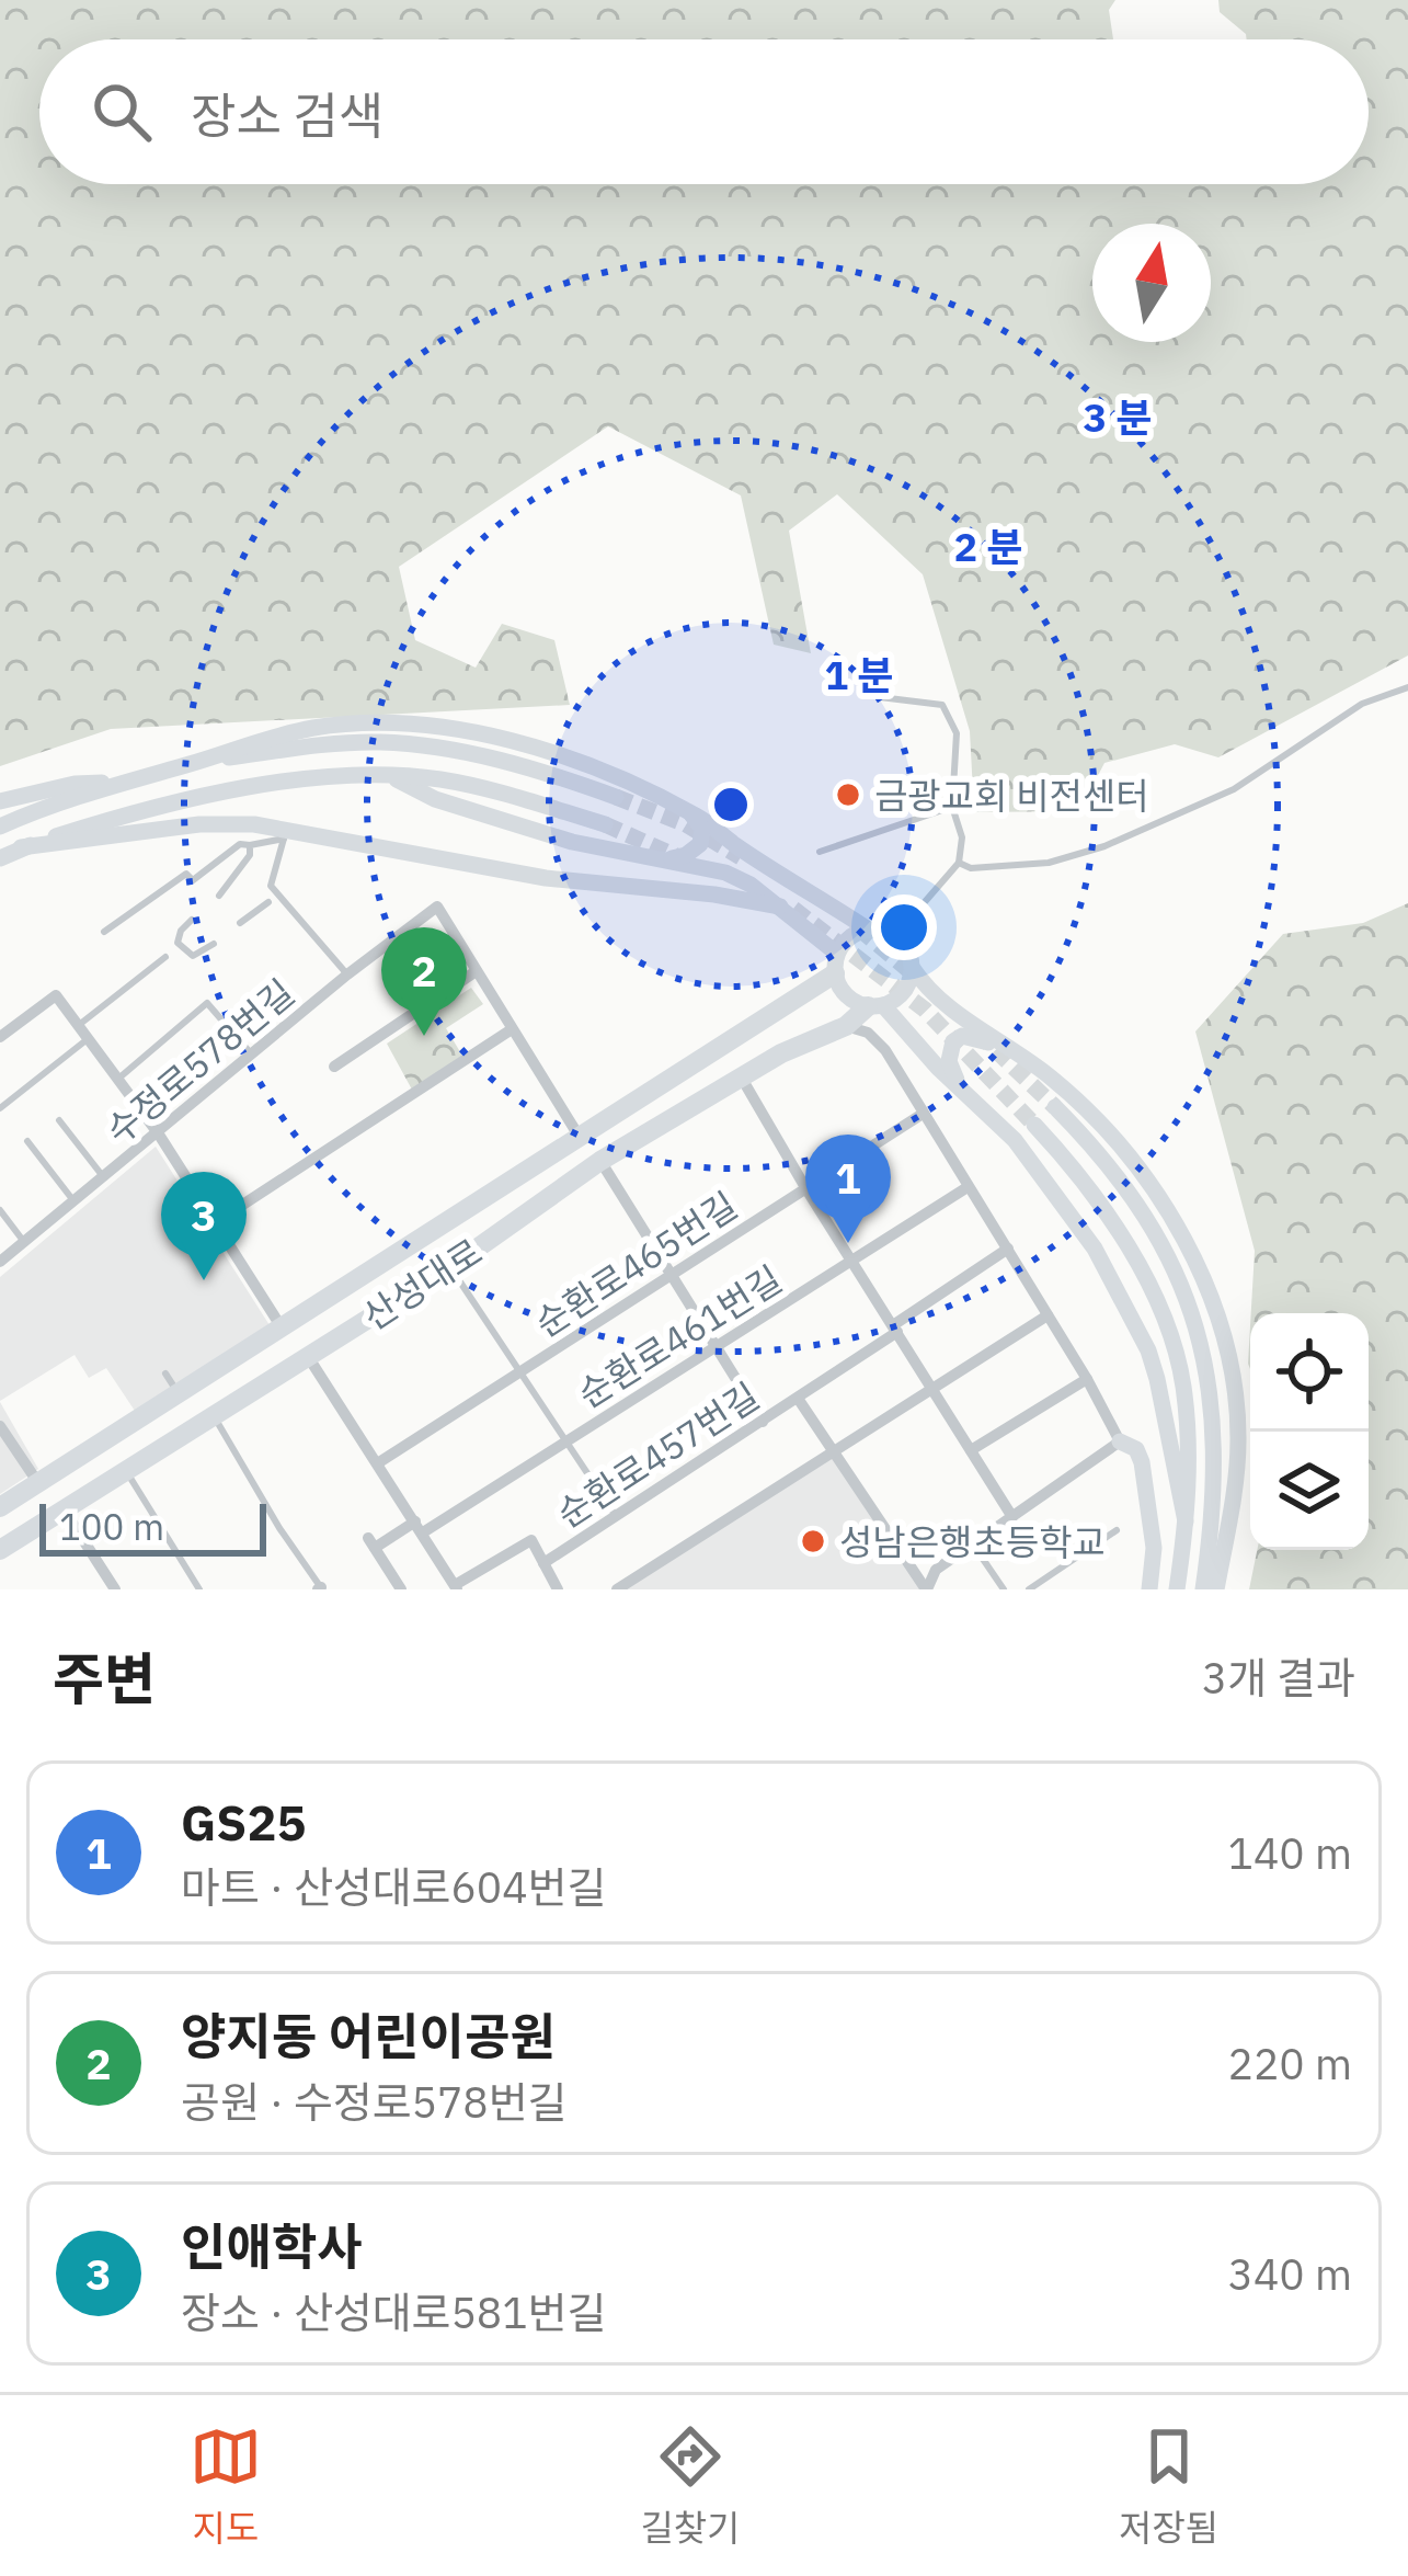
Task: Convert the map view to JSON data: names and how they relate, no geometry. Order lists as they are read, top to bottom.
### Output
{
  "streets": {
    "main road": ["산성대로"],
    "street": [
      "수정로578번길",
      "순환로465번길",
      "순환로461번길",
      "순환로457번길"
    ]
  },
  "places": ["금광교회 비전센터", "성남은행초등학교"],
  "scale_bar": "100 m",
  "north": "top",
  "page": {
    "search": "장소 검색",
    "pins": ["2", "1", "3"],
    "scale": "100 m",
    "heading": ["주변", "3개 결과"],
    "list": [
      {
        "mark": "1",
        "name": "GS25",
        "note": "마트 · 산성대로604번길",
        "value": "140 m"
      },
      {
        "mark": "2",
        "name": "양지동 어린이공원",
        "note": "공원 · 수정로578번길",
        "value": "220 m"
      },
      {
        "mark": "3",
        "name": "인애학사",
        "note": "장소 · 산성대로581번길",
        "value": "340 m"
      }
    ],
    "nav": ["지도", "길찾기", "저장됨"]
  },
  "rings": ["3 분", "2 분", "1 분"]
}
